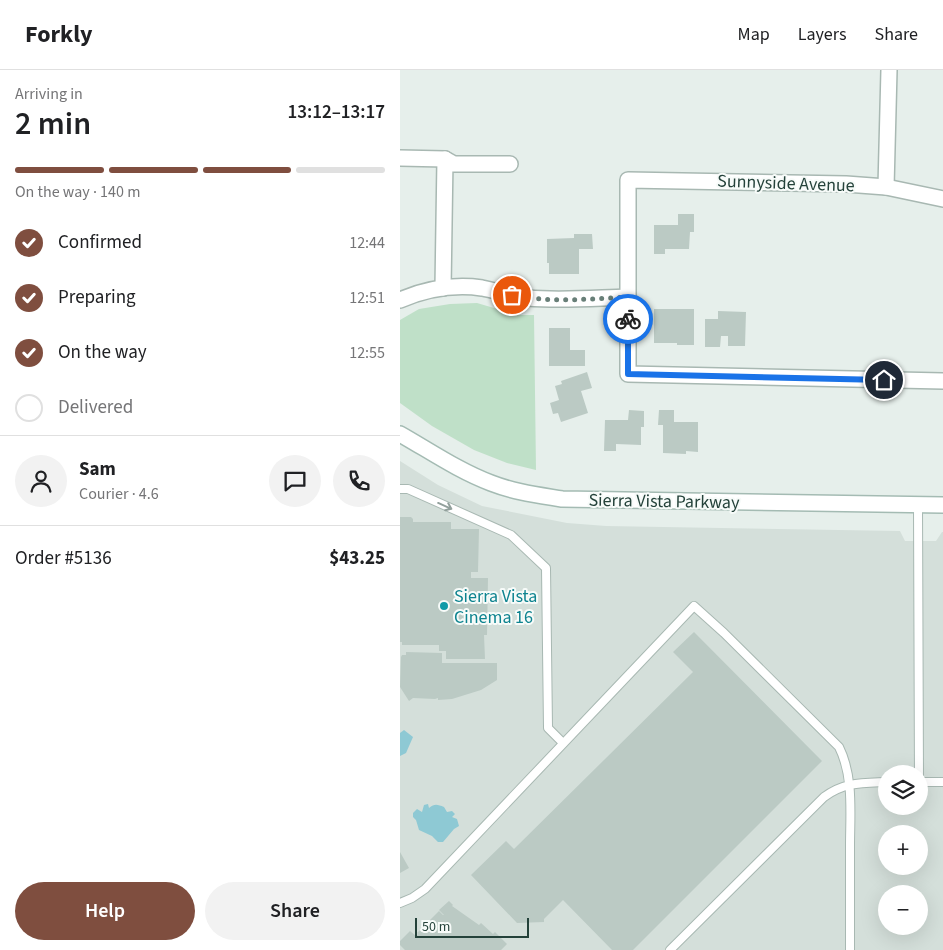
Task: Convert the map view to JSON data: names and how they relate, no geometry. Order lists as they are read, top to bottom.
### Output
{
  "streets": {
    "street": ["Sunnyside Avenue", "Sierra Vista Parkway"]
  },
  "places": ["Sierra Vista Cinema 16"],
  "scale_bar": "50 m",
  "page": {
    "header": "Forkly",
    "nav": ["Map", "Layers", "Share"],
    "heading": ["2 min", "Arriving in", "13:12–13:17"],
    "panel": [
      "Sam",
      "Courier · 4.6",
      "Order #5136",
      "$43.25"
    ],
    "bar": "On the way · 140 m",
    "list": [
      ["Confirmed", "12:44"],
      ["Preparing", "12:51"],
      ["On the way", "12:55"],
      "Delivered"
    ],
    "map_buttons": ["+", "−"],
    "buttons": ["Help", "Share"],
    "scale": "50 m"
  }
}
